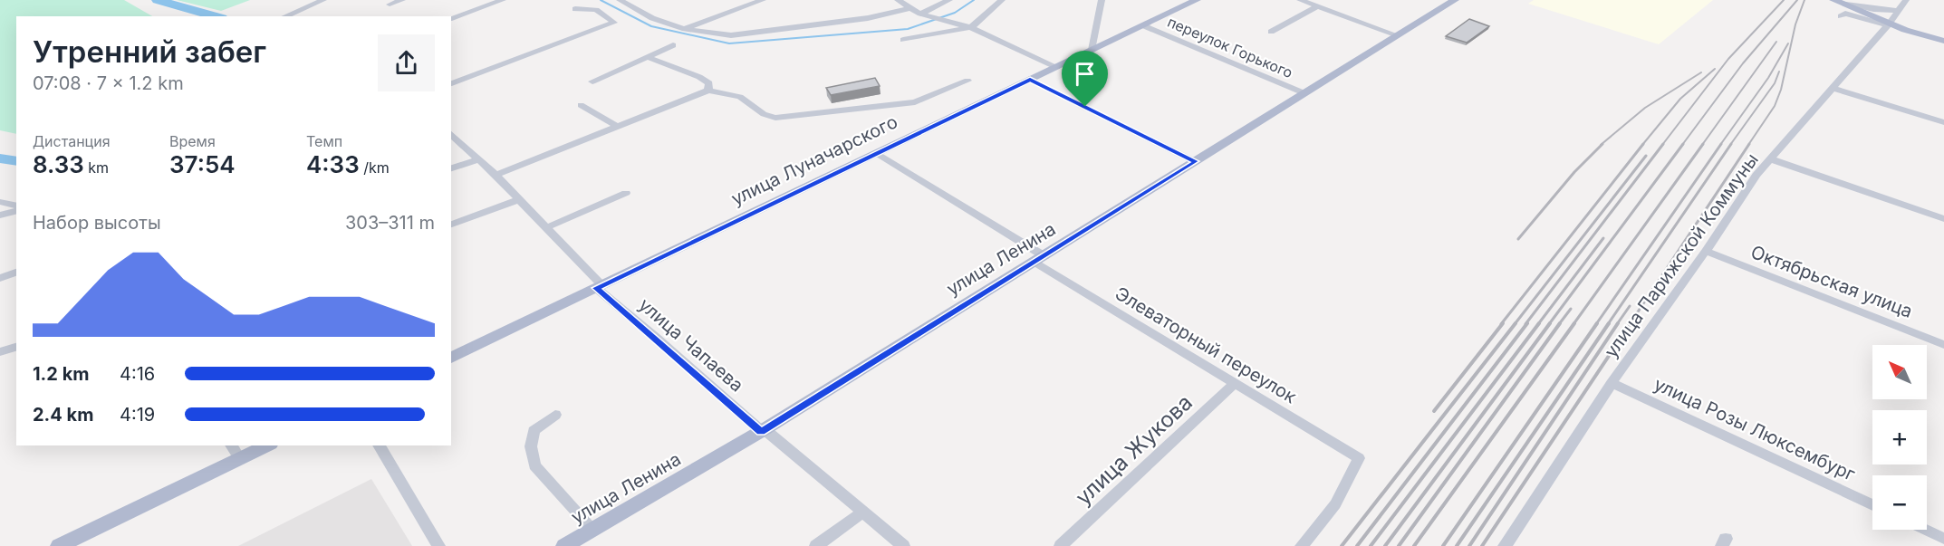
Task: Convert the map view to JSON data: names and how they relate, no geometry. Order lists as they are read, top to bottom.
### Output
{
  "streets": {
    "main road": ["улица Луначарского", "улица Ленина"],
    "street": [
      "переулок Горького",
      "улица Парижской Коммуны",
      "Октябрьская улица",
      "улица Чапаева",
      "Элеваторный переулок",
      "улица Розы Люксембург",
      "улица Жукова"
    ]
  },
  "crossings": [
    ["переулок Горького", "улица Луначарского"],
    ["переулок Горького", "улица Ленина"],
    ["улица Луначарского", "улица Чапаева"],
    ["улица Луначарского", "Элеваторный переулок"],
    ["улица Парижской Коммуны", "Октябрьская улица"],
    ["улица Парижской Коммуны", "улица Розы Люксембург"],
    ["улица Ленина", "улица Чапаева"],
    ["улица Ленина", "Элеваторный переулок"],
    ["Элеваторный переулок", "улица Жукова"]
  ],
  "north": "top left",
  "page": {
    "heading": ["Утренний забег", "07:08 · 7 × 1.2 km"],
    "stats": [
      ["Дистанция", "8.33 km"],
      ["Время", "37:54"],
      ["Темп", "4:33 /km"]
    ],
    "chart": ["Набор высоты", "303–311 m"],
    "map_buttons": ["+", "−"],
    "list": [
      {
        "name": "1.2 km",
        "note": "4:16"
      },
      {
        "name": "2.4 km",
        "note": "4:19"
      }
    ]
  }
}
